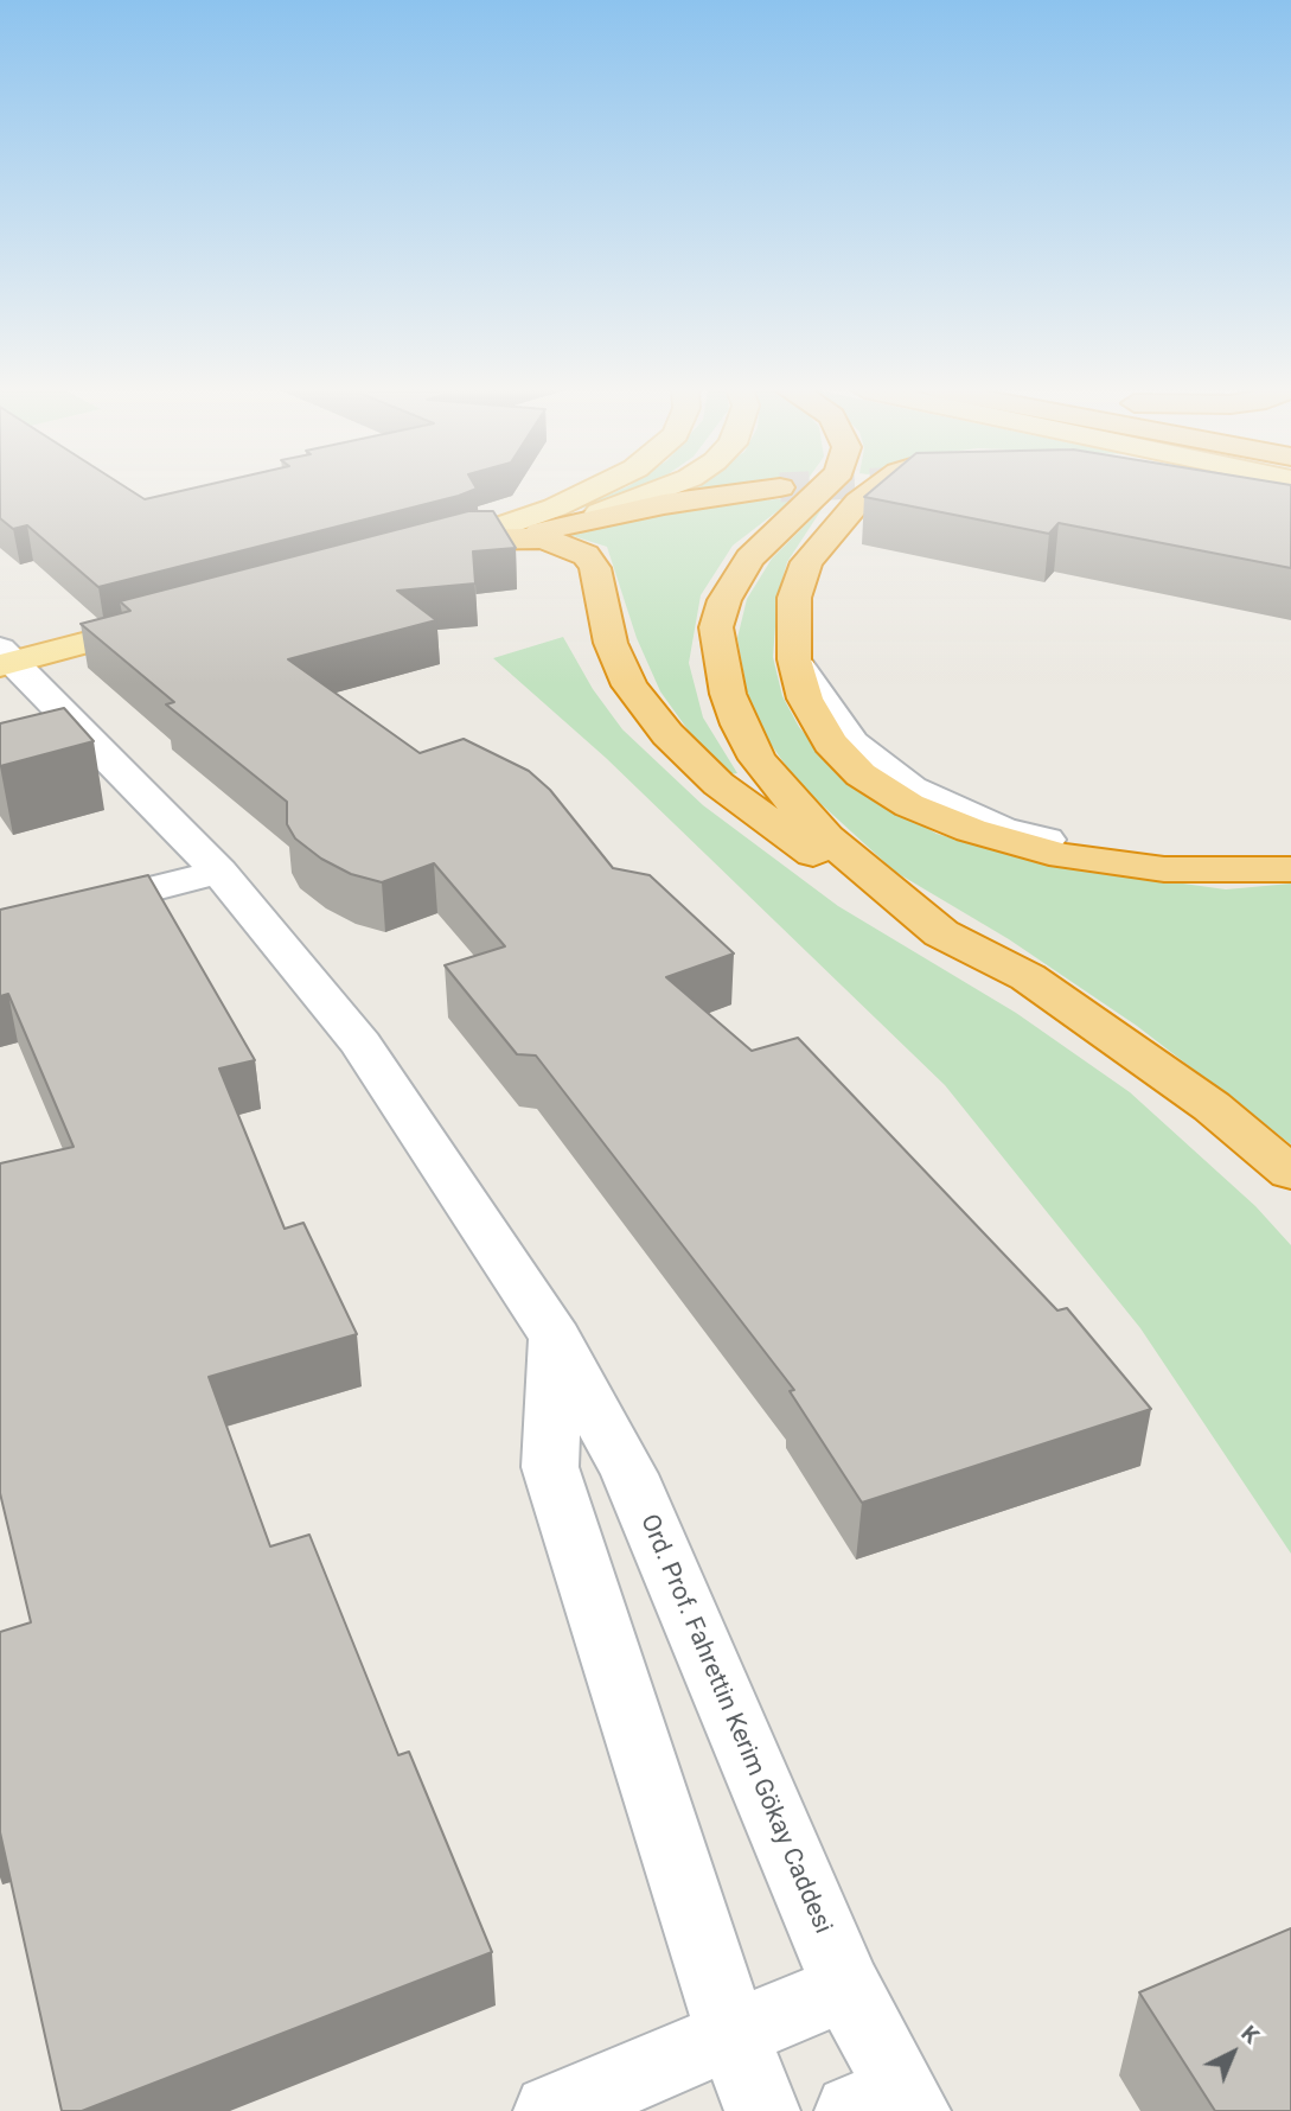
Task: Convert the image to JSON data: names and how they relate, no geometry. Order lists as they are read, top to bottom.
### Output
{
  "streets": {
    "street": ["Ord. Prof. Fahrettin Kerim Gökay Caddesi"]
  },
  "north": "top right"
}
